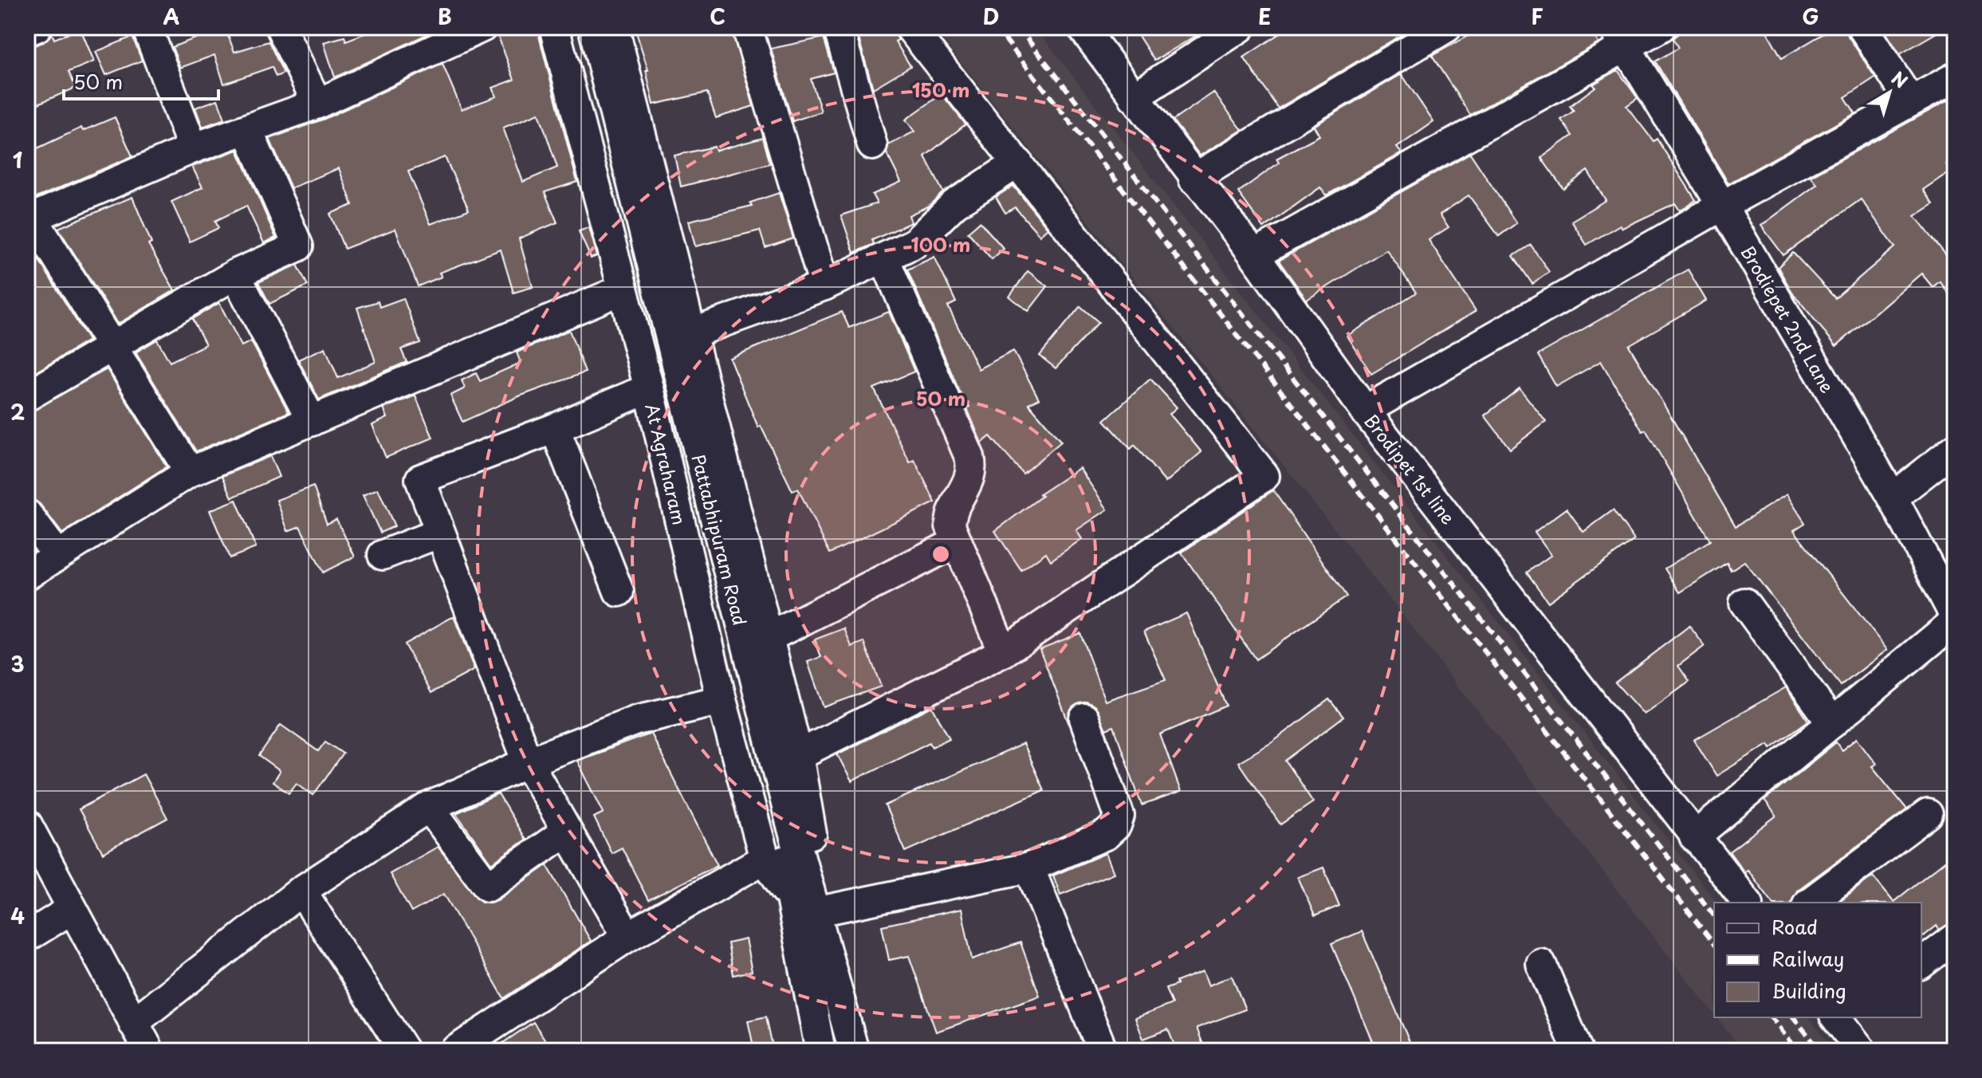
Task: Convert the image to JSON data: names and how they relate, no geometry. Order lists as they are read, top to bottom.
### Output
{
  "streets": {
    "street": [
      "Brodiepet 2nd Lane",
      "At Agraharam",
      "Brodipet 1st line",
      "Pattabhipuram Road"
    ]
  },
  "crossings": [
    ["At Agraharam", "Pattabhipuram Road"]
  ],
  "legend": ["Road", "Railway", "Building"],
  "scale_bar": "50 m",
  "north": "top right",
  "grid": {
    "columns": [
      "A",
      "B",
      "C",
      "D",
      "E",
      "F",
      "G"
    ],
    "rows": [
      "1",
      "2",
      "3",
      "4"
    ]
  },
  "rings": ["150 m", "100 m", "50 m"]
}
